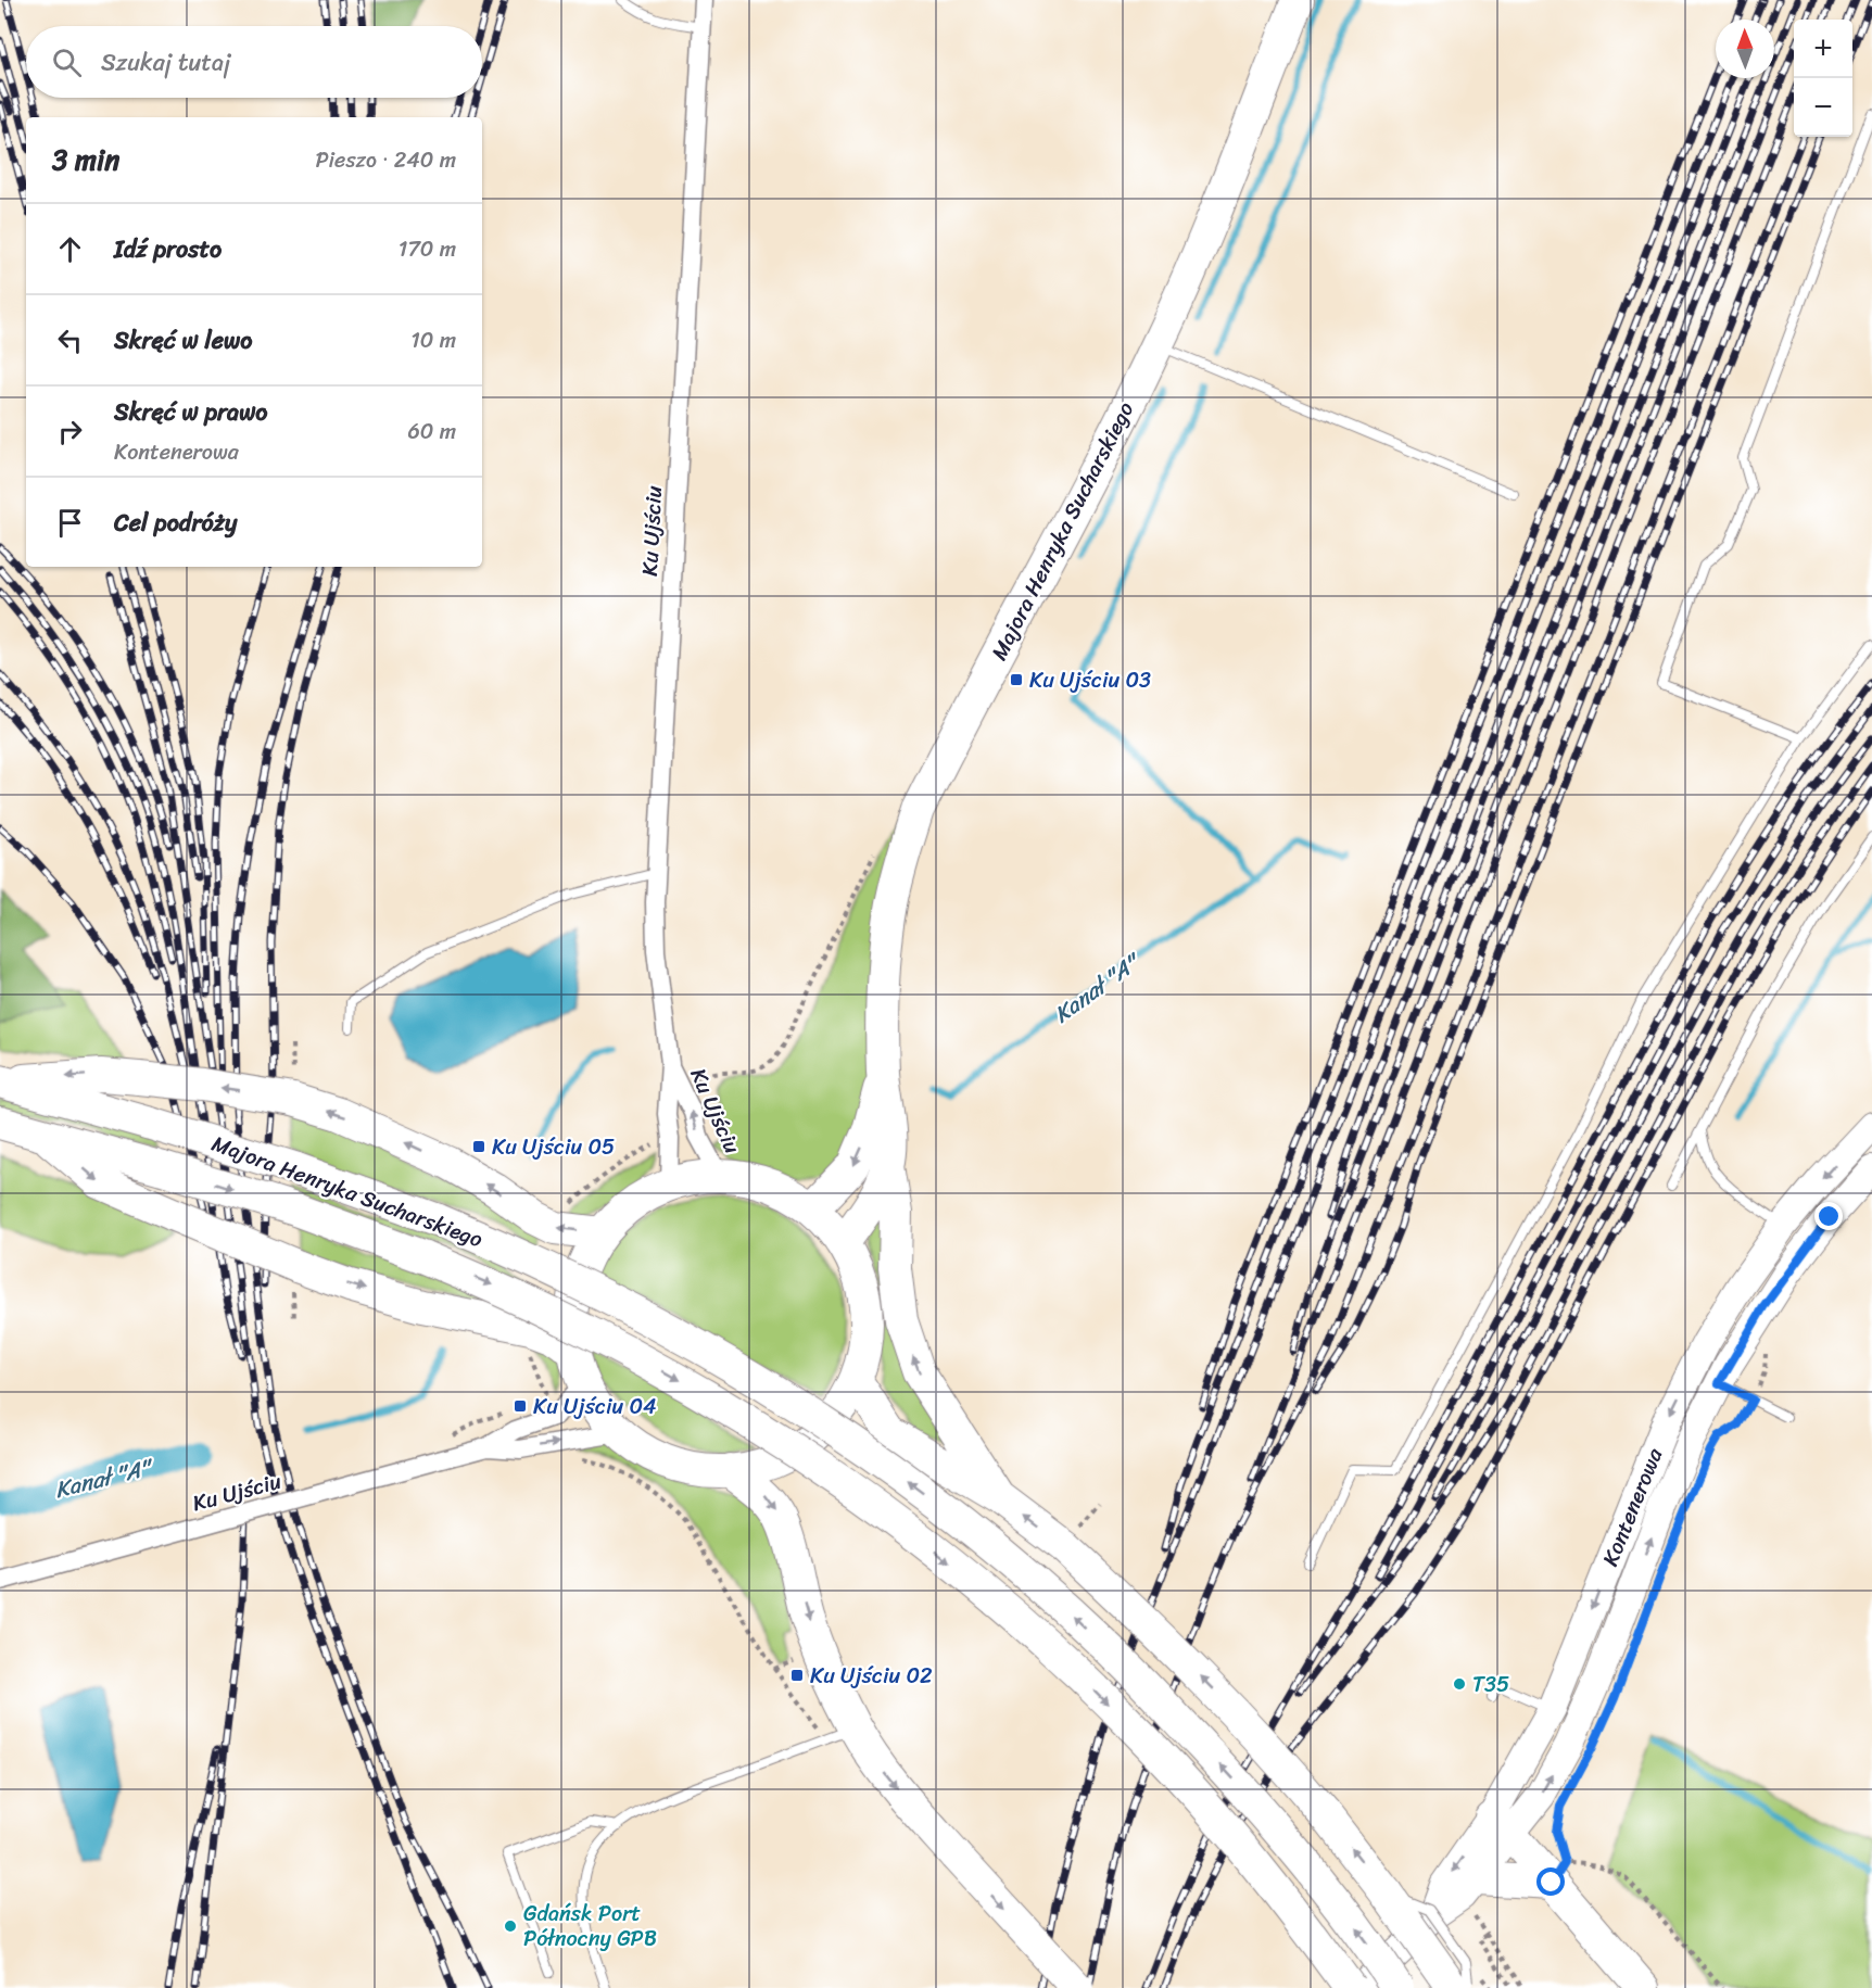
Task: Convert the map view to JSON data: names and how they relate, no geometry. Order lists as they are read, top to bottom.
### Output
{
  "streets": {
    "highway": ["Majora Henryka Sucharskiego"],
    "main road": ["Kontenerowa"],
    "street": ["Ku Ujściu"]
  },
  "water": ["Kanał \"A\""],
  "places": {
    "transit": [
      "Ku Ujściu 03",
      "Ku Ujściu 05",
      "Ku Ujściu 04",
      "Ku Ujściu 02"
    ],
    "other": ["T35", "Gdańsk Port Północny GPB"]
  },
  "north": "top",
  "page": {
    "map_buttons": ["+", "−"],
    "search": "Szukaj tutaj",
    "heading": ["3 min", "Pieszo · 240 m"],
    "list": [
      ["Idź prosto", "170 m"],
      ["Skręć w lewo", "10 m"],
      ["Skręć w prawo", "Kontenerowa", "60 m"],
      "Cel podróży"
    ]
  }
}
